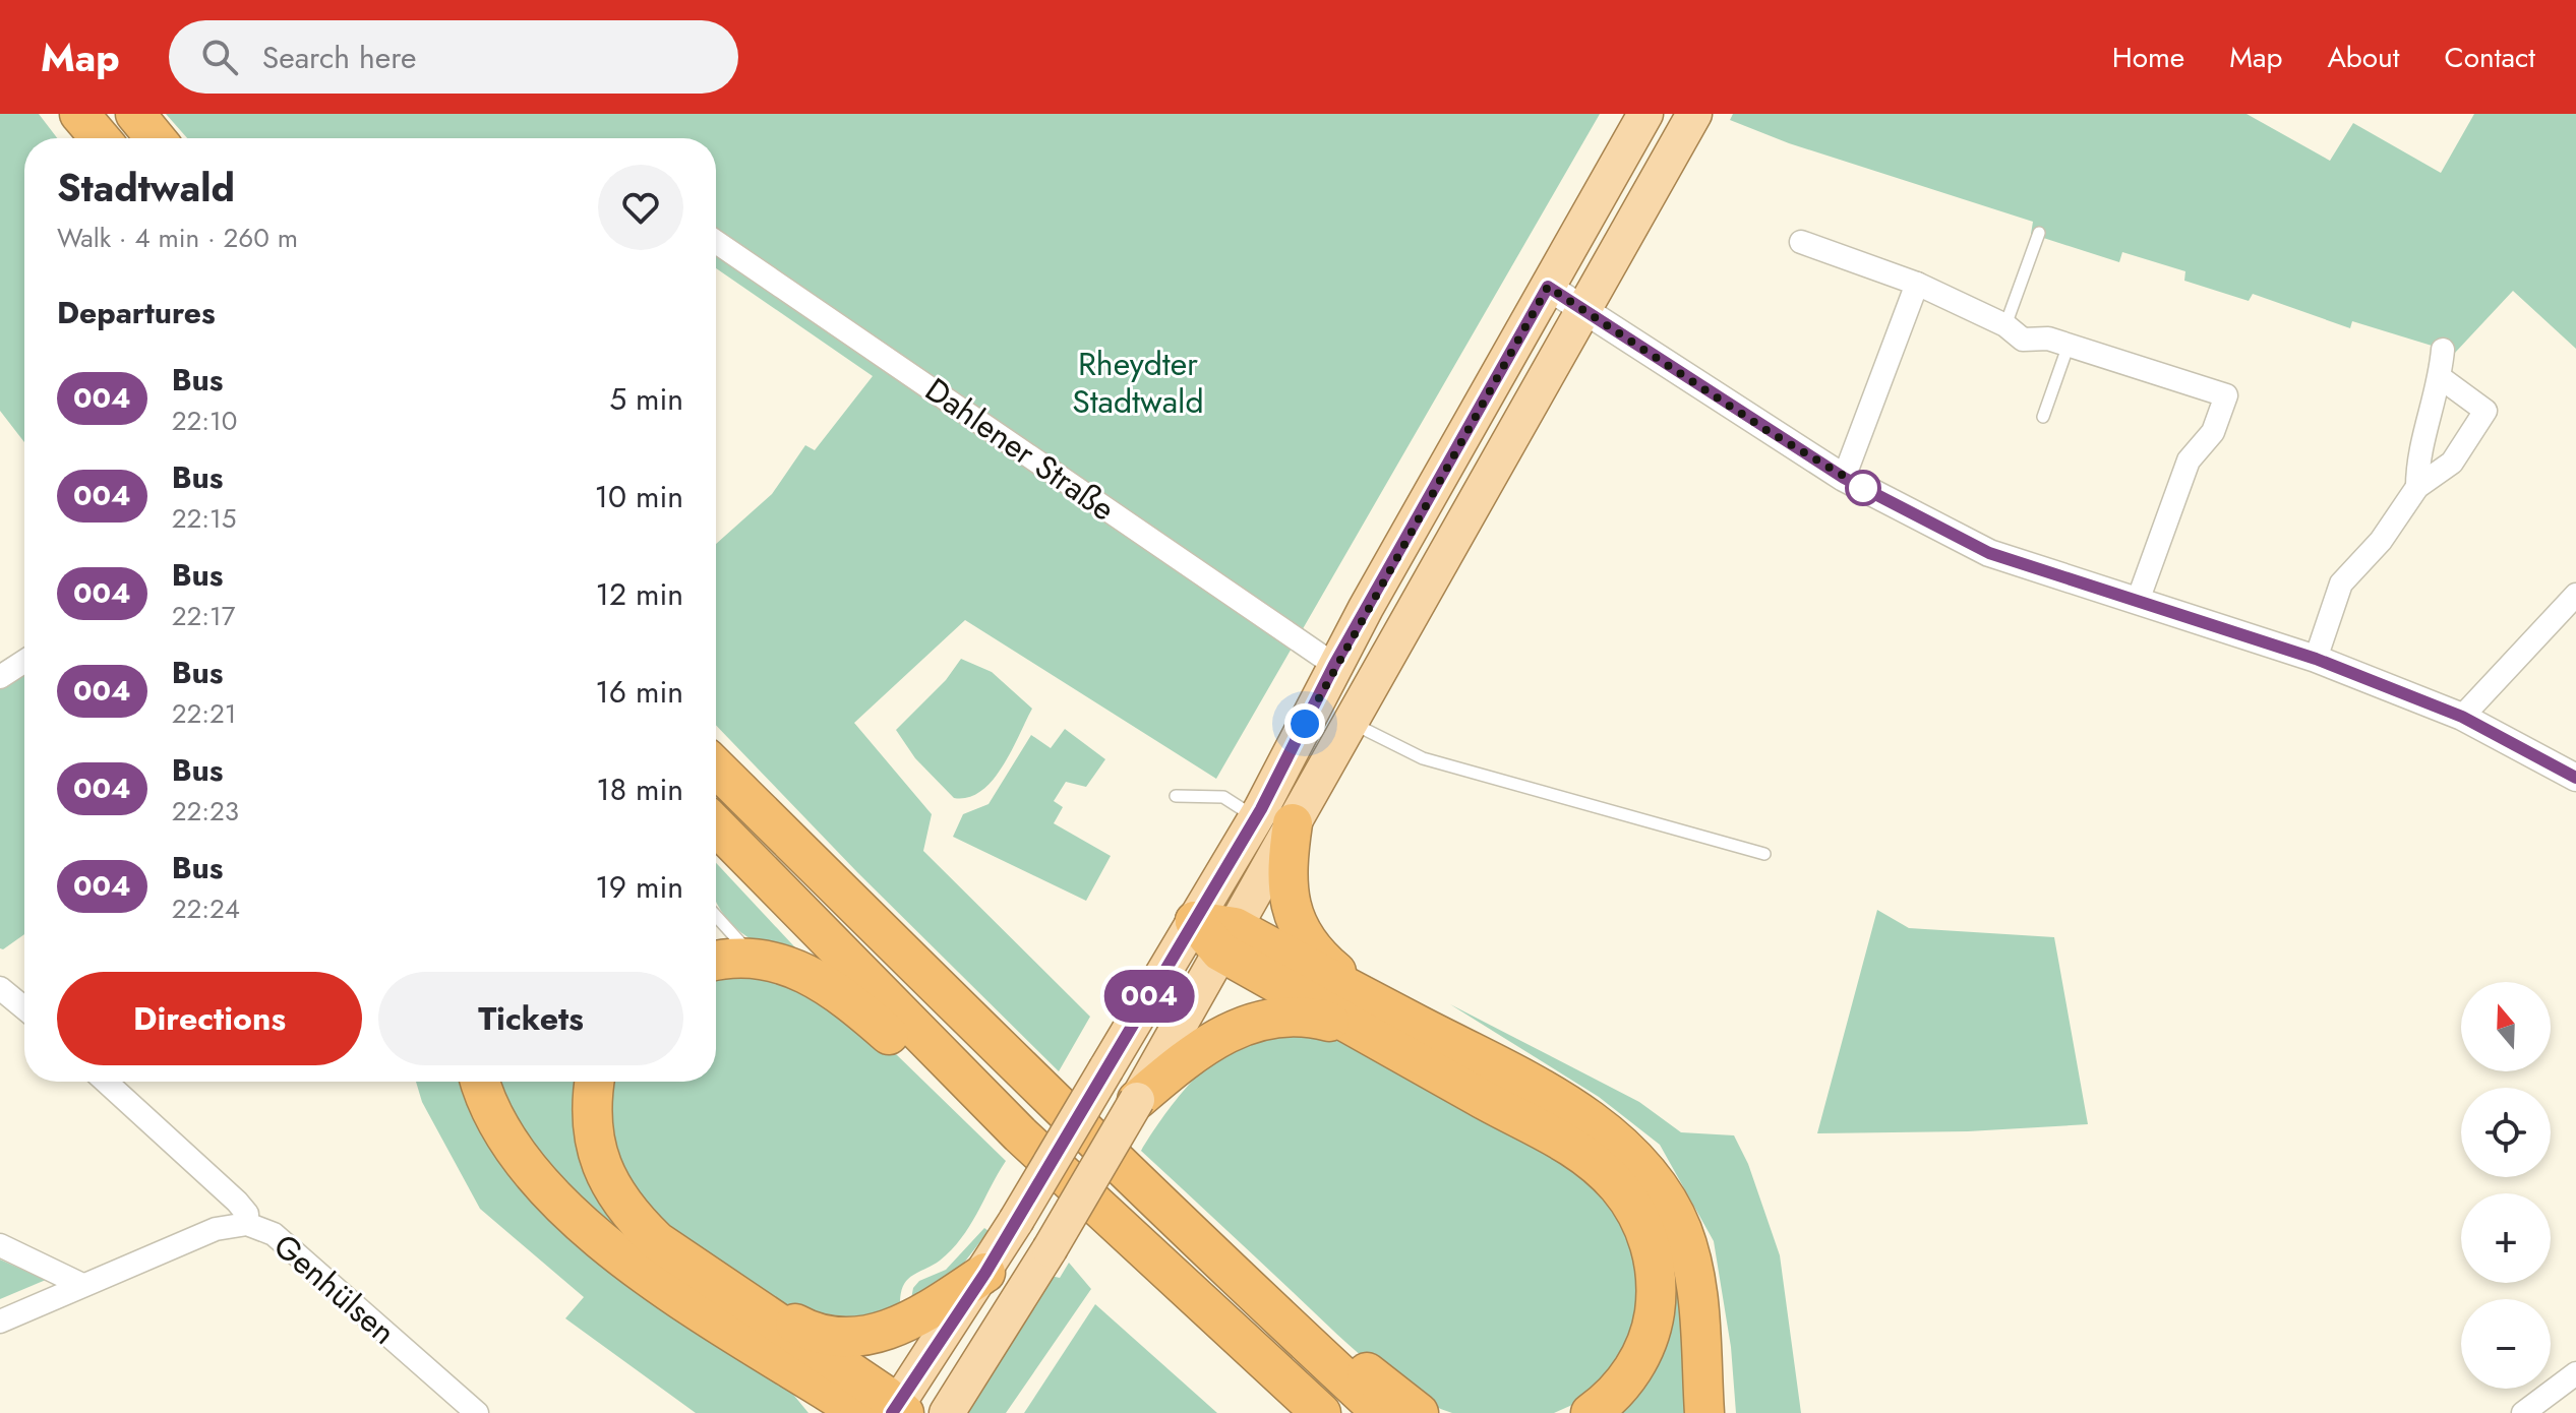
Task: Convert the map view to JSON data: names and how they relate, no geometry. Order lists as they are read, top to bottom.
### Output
{
  "streets": {
    "street": ["Dahlener Straße", "Genhülsen"]
  },
  "parks": ["Rheydter Stadtwald"],
  "lines": ["bus line 004"],
  "north": "top",
  "page": {
    "header": "Map",
    "search": "Search here",
    "nav": [
      "Home",
      "Map",
      "About",
      "Contact"
    ],
    "on_map": "004",
    "heading": [
      ["Stadtwald", "Walk · 4 min · 260 m"],
      "Departures"
    ],
    "list": [
      {
        "mark": "004",
        "name": "Bus",
        "note": "22:10",
        "value": "5 min"
      },
      {
        "mark": "004",
        "name": "Bus",
        "note": "22:15",
        "value": "10 min"
      },
      {
        "mark": "004",
        "name": "Bus",
        "note": "22:17",
        "value": "12 min"
      },
      {
        "mark": "004",
        "name": "Bus",
        "note": "22:21",
        "value": "16 min"
      },
      {
        "mark": "004",
        "name": "Bus",
        "note": "22:23",
        "value": "18 min"
      },
      {
        "mark": "004",
        "name": "Bus",
        "note": "22:24",
        "value": "19 min"
      }
    ],
    "buttons": ["Directions", "Tickets"],
    "map_buttons": ["+", "−"]
  }
}
